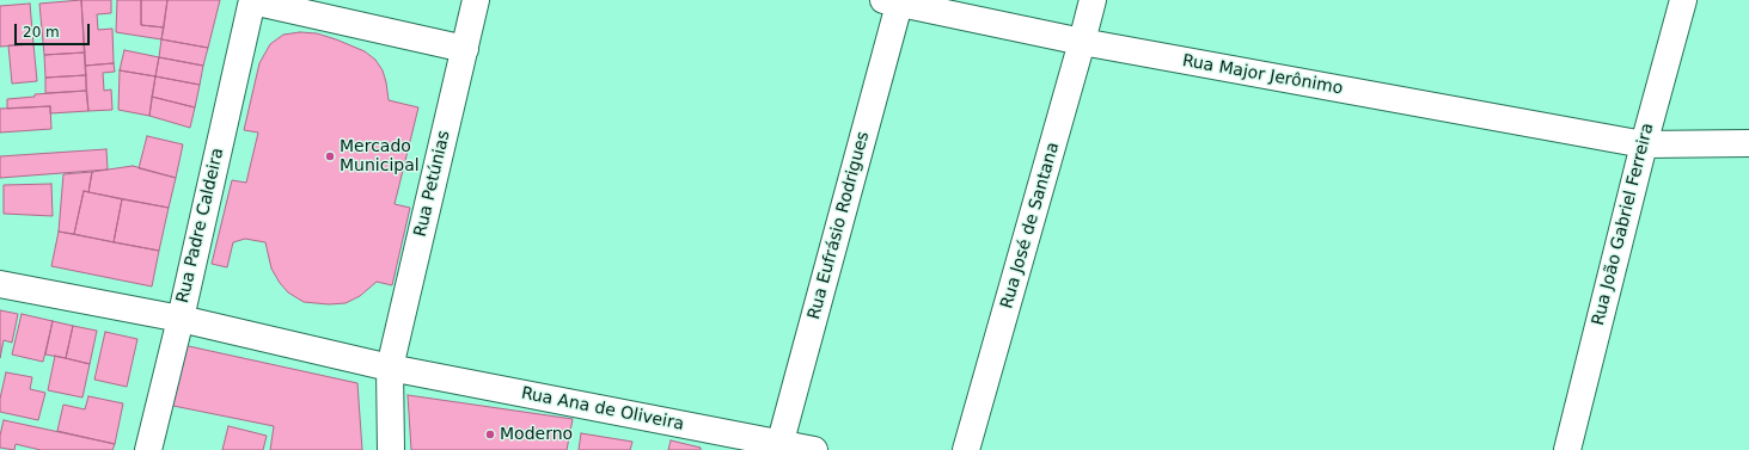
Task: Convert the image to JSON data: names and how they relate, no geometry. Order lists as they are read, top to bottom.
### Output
{
  "streets": {
    "street": [
      "Rua Major Jerônimo",
      "Rua Petúnias",
      "Rua João Gabriel Ferreira",
      "Rua Padre Caldeira",
      "Rua Eufrásio Rodrigues",
      "Rua José de Santana",
      "Rua Ana de Oliveira"
    ]
  },
  "crossings": [
    ["Rua Major Jerônimo", "Rua João Gabriel Ferreira"],
    ["Rua Major Jerônimo", "Rua Eufrásio Rodrigues"],
    ["Rua Major Jerônimo", "Rua José de Santana"],
    ["Rua Petúnias", "Rua Ana de Oliveira"],
    ["Rua Padre Caldeira", "Rua Ana de Oliveira"],
    ["Rua Eufrásio Rodrigues", "Rua Ana de Oliveira"]
  ],
  "places": ["Mercado Municipal", "Moderno"],
  "scale_bar": "20 m"
}
